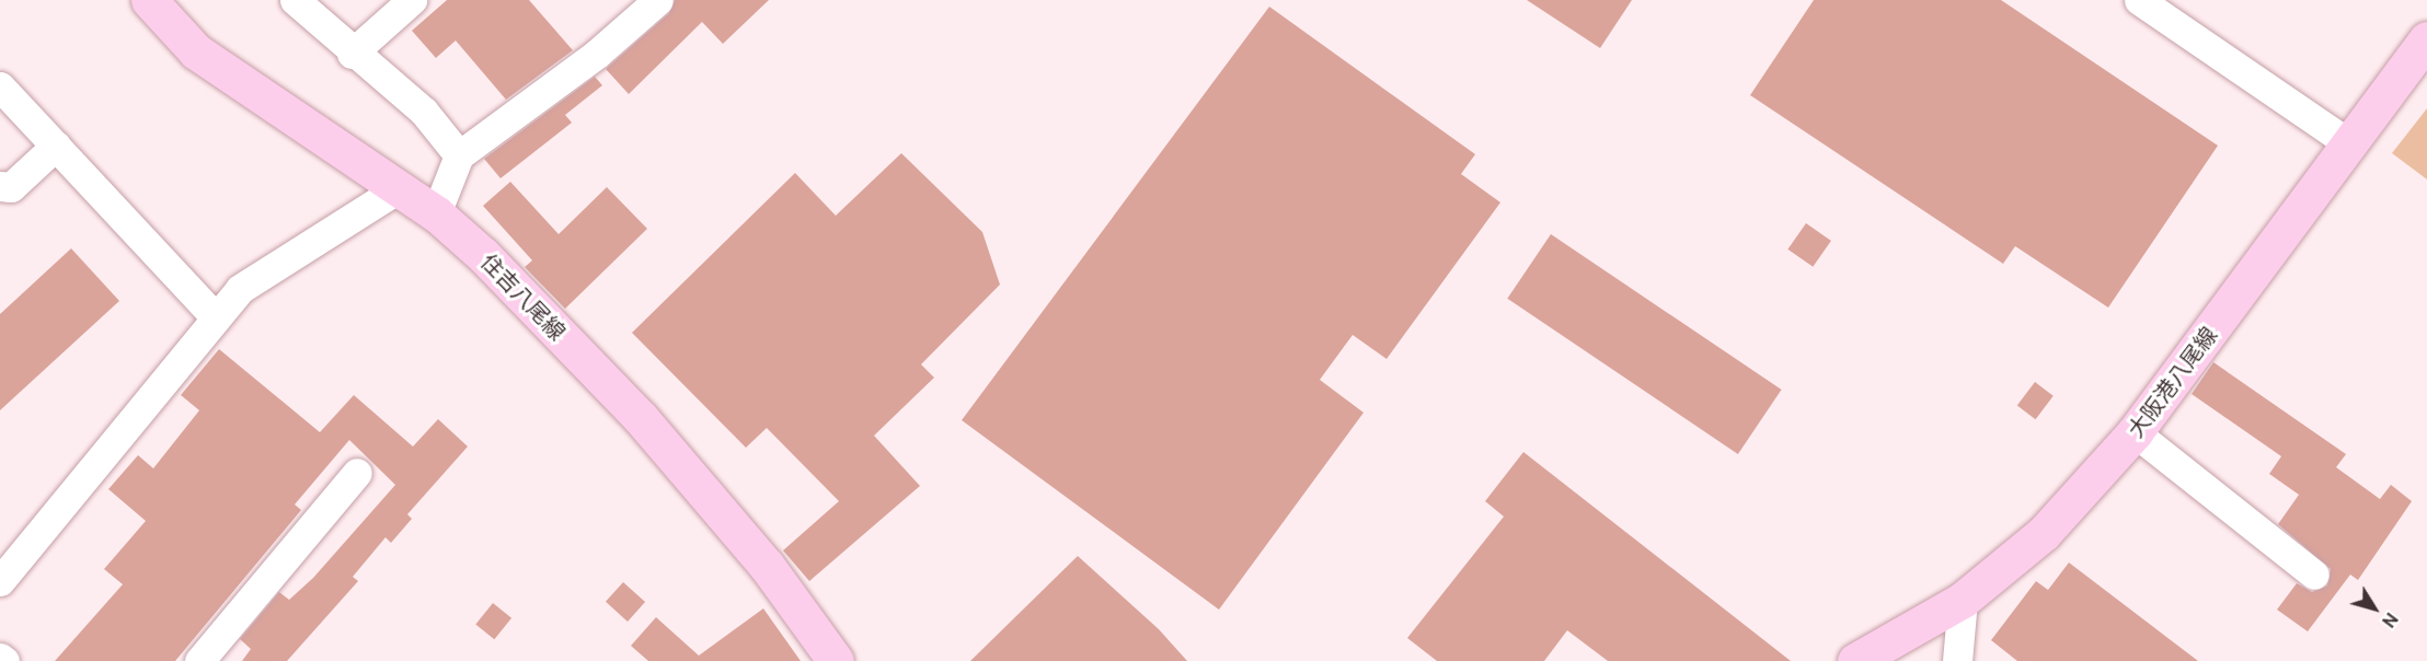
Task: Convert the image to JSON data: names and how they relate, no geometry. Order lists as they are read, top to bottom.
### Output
{
  "streets": {
    "main road": ["住吉八尾線", "大阪港八尾線"]
  },
  "north": "bottom right"
}
